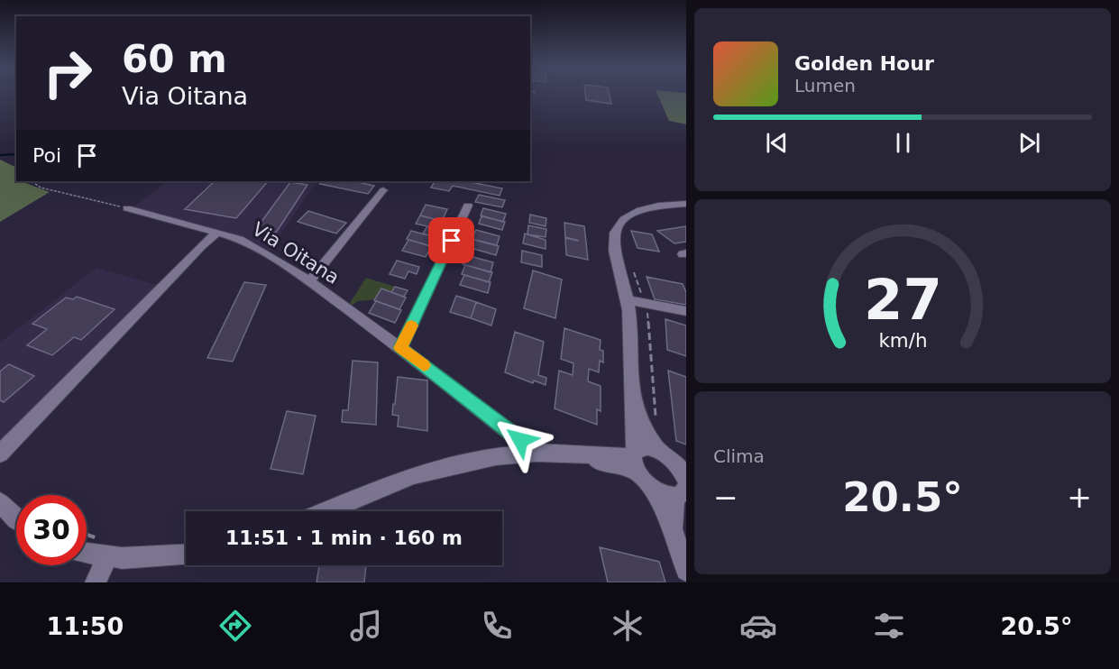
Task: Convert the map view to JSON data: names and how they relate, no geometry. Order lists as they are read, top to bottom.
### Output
{
  "streets": {
    "street": ["Via Oitana"]
  },
  "page": {
    "turn": ["60 m", "Via Oitana"],
    "song": ["Golden Hour", "Lumen"],
    "then": "Poi",
    "tile": "Clima",
    "heat": ["−", "20.5°", "+"],
    "limit": "30",
    "trip": "11:51 · 1 min · 160 m",
    "tabs": ["11:50", "20.5°"],
    "gauge": ["27", "km/h"]
  }
}
